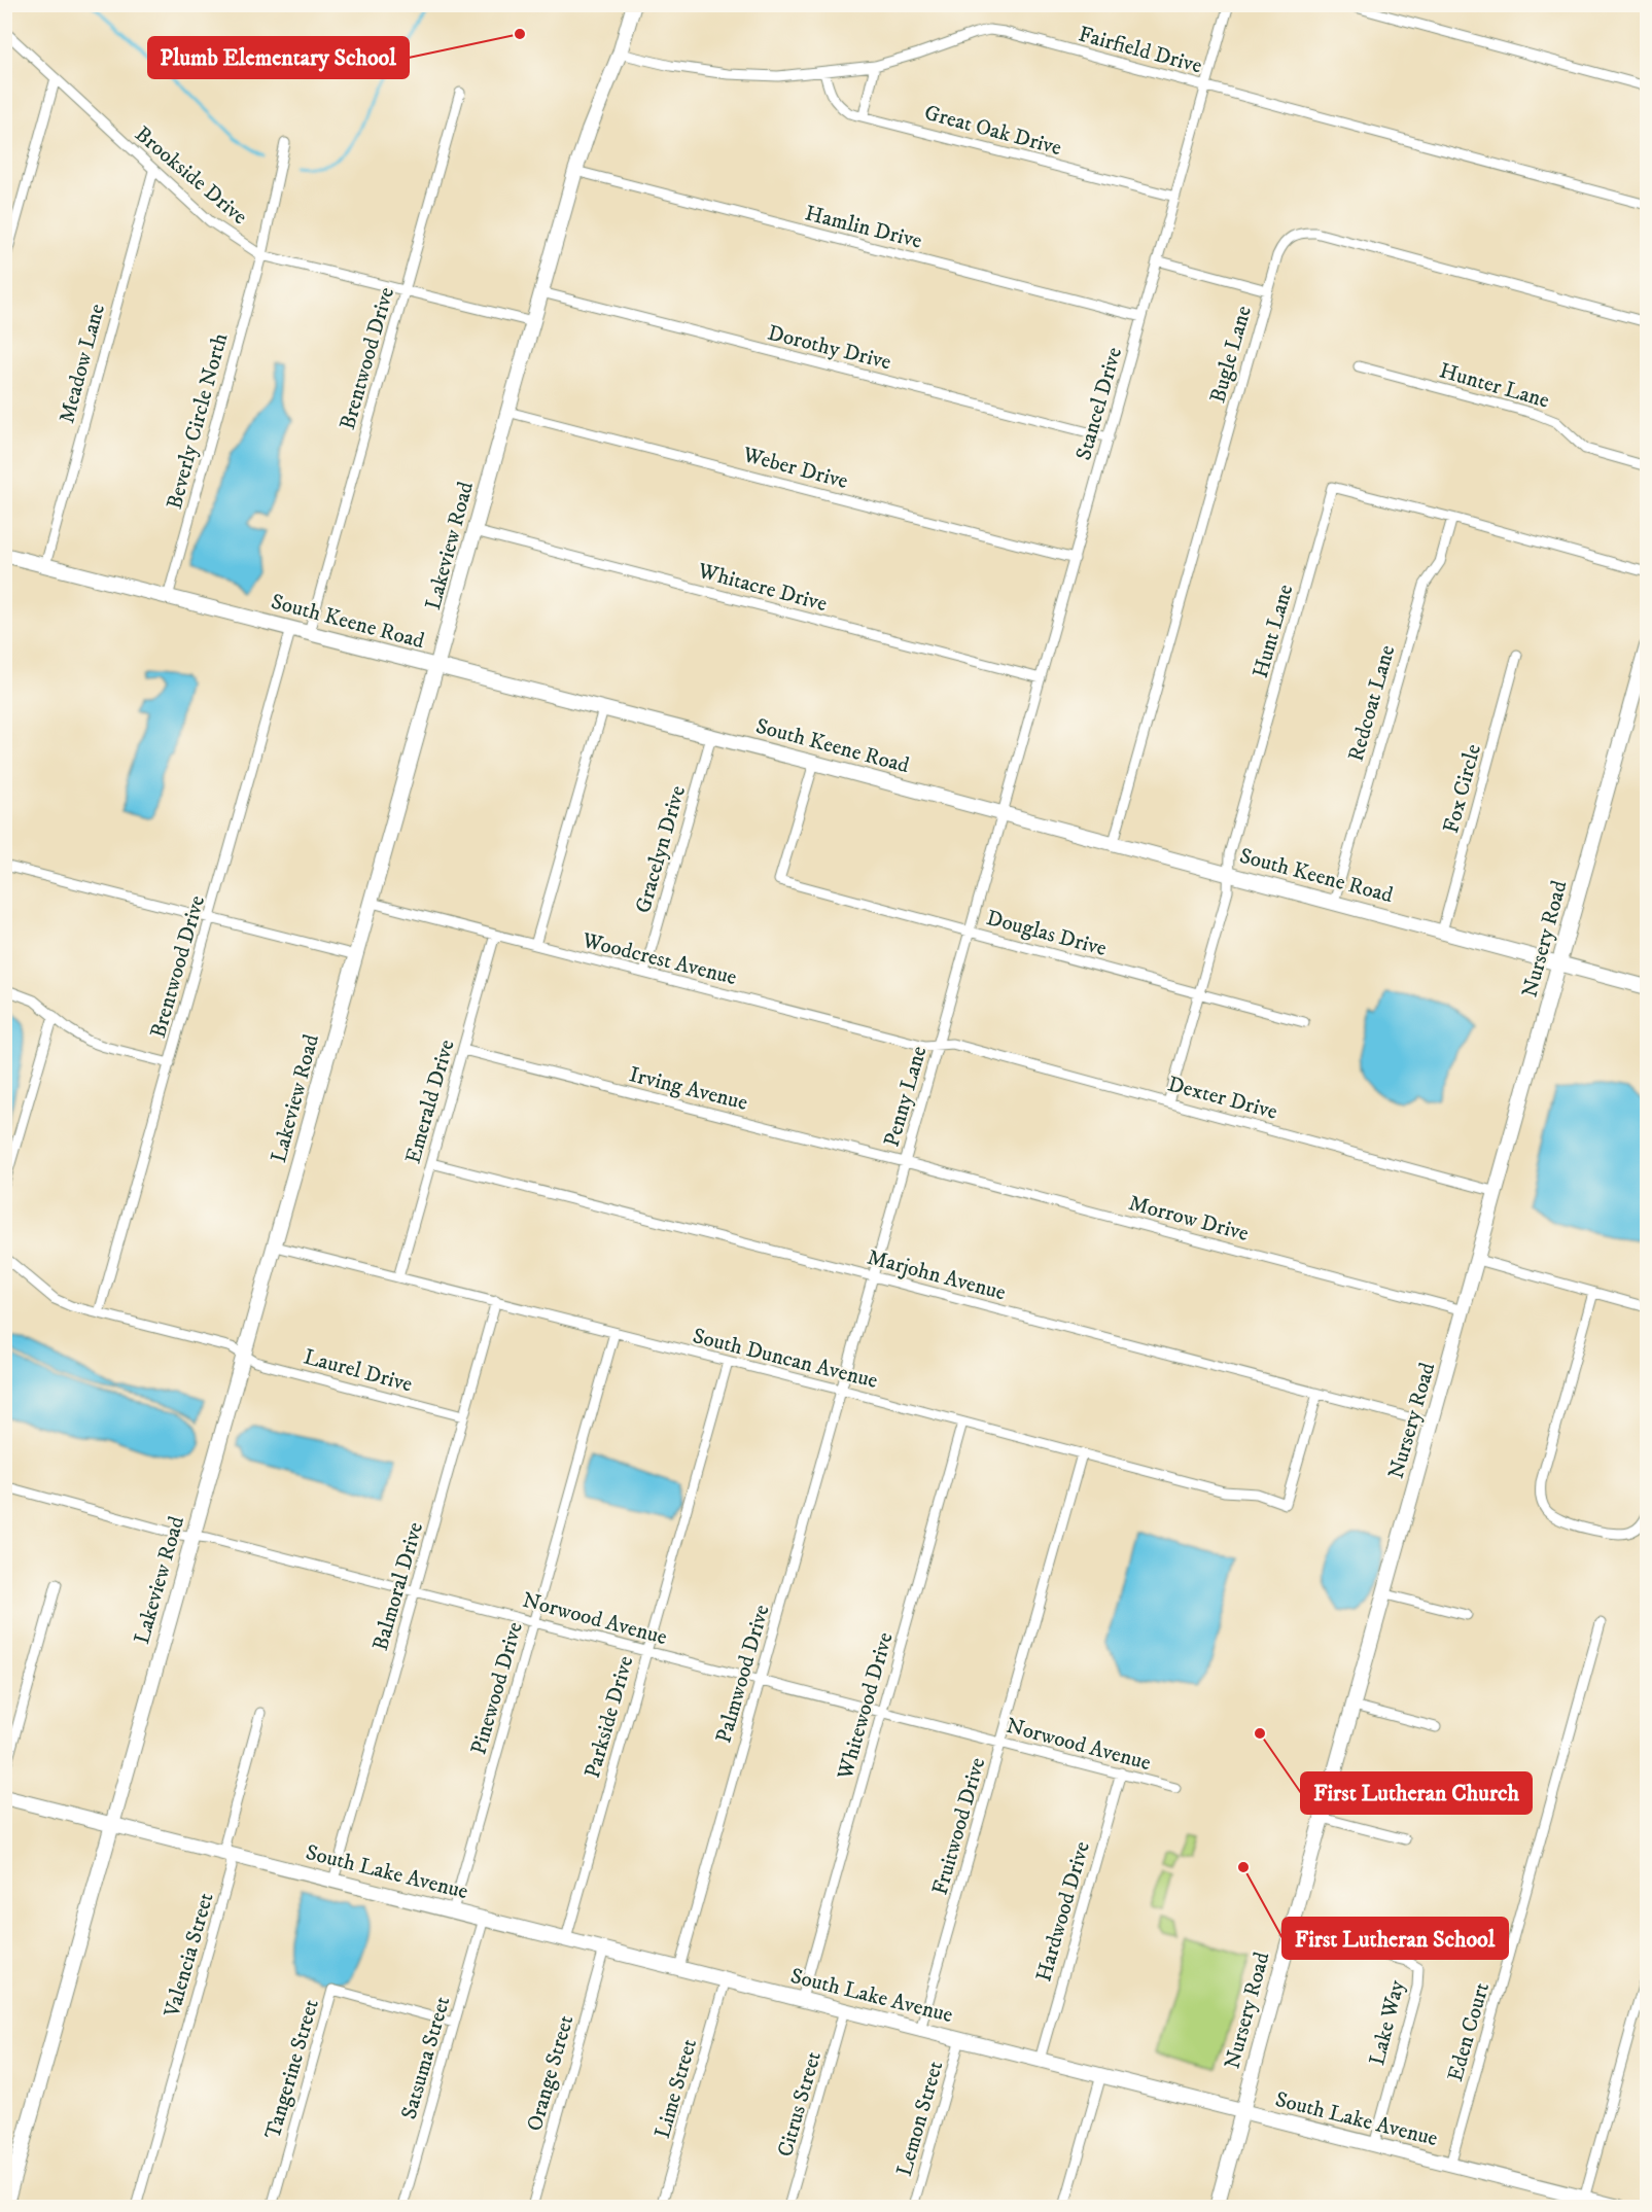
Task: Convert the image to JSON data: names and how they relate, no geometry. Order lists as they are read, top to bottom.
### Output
{
  "streets": {
    "street": [
      "Fairfield Drive",
      "Great Oak Drive",
      "Brookside Drive",
      "Hamlin Drive",
      "Dorothy Drive",
      "Bugle Lane",
      "Brentwood Drive",
      "Meadow Lane",
      "Hunter Lane",
      "Stancel Drive",
      "Beverly Circle North",
      "Weber Drive",
      "Lakeview Road",
      "Whitacre Drive",
      "South Keene Road",
      "Hunt Lane",
      "Redcoat Lane",
      "Fox Circle",
      "Gracelyn Drive",
      "Douglas Drive",
      "Nursery Road",
      "Woodcrest Avenue",
      "Irving Avenue",
      "Penny Lane",
      "Dexter Drive",
      "Emerald Drive",
      "Morrow Drive",
      "Marjohn Avenue",
      "South Duncan Avenue",
      "Laurel Drive",
      "Balmoral Drive",
      "Norwood Avenue",
      "Palmwood Drive",
      "Pinewood Drive",
      "Whitewood Drive",
      "Parkside Drive",
      "Fruitwood Drive",
      "South Lake Avenue",
      "Hardwood Drive",
      "Valencia Street",
      "Lake Way",
      "Eden Court",
      "Satsuma Street",
      "Tangerine Street",
      "Orange Street",
      "Lime Street",
      "Citrus Street",
      "Lemon Street"
    ]
  },
  "crossings": [
    ["Fairfield Drive", "Great Oak Drive"],
    ["Fairfield Drive", "Stancel Drive"],
    ["Fairfield Drive", "Lakeview Road"],
    ["Great Oak Drive", "Stancel Drive"],
    ["Brookside Drive", "Brentwood Drive"],
    ["Brookside Drive", "Meadow Lane"],
    ["Brookside Drive", "Beverly Circle North"],
    ["Brookside Drive", "Lakeview Road"],
    ["Hamlin Drive", "Stancel Drive"],
    ["Hamlin Drive", "Lakeview Road"],
    ["Dorothy Drive", "Stancel Drive"],
    ["Dorothy Drive", "Lakeview Road"],
    ["Bugle Lane", "South Keene Road"],
    ["Brentwood Drive", "South Keene Road"],
    ["Meadow Lane", "South Keene Road"],
    ["Stancel Drive", "Weber Drive"],
    ["Stancel Drive", "Whitacre Drive"],
    ["Stancel Drive", "South Keene Road"],
    ["Stancel Drive", "Penny Lane"],
    ["Beverly Circle North", "South Keene Road"],
    ["Weber Drive", "Lakeview Road"],
    ["Lakeview Road", "Whitacre Drive"],
    ["Lakeview Road", "South Keene Road"],
    ["Lakeview Road", "Woodcrest Avenue"],
    ["Lakeview Road", "South Duncan Avenue"],
    ["Lakeview Road", "Laurel Drive"],
    ["Lakeview Road", "Norwood Avenue"],
    ["Lakeview Road", "South Lake Avenue"],
    ["South Keene Road", "Hunt Lane"],
    ["South Keene Road", "Redcoat Lane"],
    ["South Keene Road", "Fox Circle"],
    ["South Keene Road", "Gracelyn Drive"],
    ["South Keene Road", "Douglas Drive"],
    ["South Keene Road", "Nursery Road"],
    ["South Keene Road", "Penny Lane"],
    ["Hunt Lane", "Redcoat Lane"],
    ["Hunt Lane", "Douglas Drive"],
    ["Hunt Lane", "Dexter Drive"],
    ["Gracelyn Drive", "Woodcrest Avenue"],
    ["Douglas Drive", "Penny Lane"],
    ["Nursery Road", "Dexter Drive"],
    ["Nursery Road", "Morrow Drive"],
    ["Nursery Road", "Marjohn Avenue"],
    ["Nursery Road", "South Lake Avenue"],
    ["Nursery Road", "Lake Way"],
    ["Woodcrest Avenue", "Penny Lane"],
    ["Woodcrest Avenue", "Dexter Drive"],
    ["Woodcrest Avenue", "Emerald Drive"],
    ["Irving Avenue", "Penny Lane"],
    ["Irving Avenue", "Emerald Drive"],
    ["Irving Avenue", "Morrow Drive"],
    ["Penny Lane", "Dexter Drive"],
    ["Penny Lane", "Morrow Drive"],
    ["Penny Lane", "Marjohn Avenue"],
    ["Penny Lane", "South Duncan Avenue"],
    ["Penny Lane", "Palmwood Drive"],
    ["Emerald Drive", "Marjohn Avenue"],
    ["Emerald Drive", "South Duncan Avenue"],
    ["Marjohn Avenue", "South Duncan Avenue"],
    ["South Duncan Avenue", "Balmoral Drive"],
    ["South Duncan Avenue", "Palmwood Drive"],
    ["South Duncan Avenue", "Pinewood Drive"],
    ["South Duncan Avenue", "Whitewood Drive"],
    ["South Duncan Avenue", "Parkside Drive"],
    ["South Duncan Avenue", "Fruitwood Drive"],
    ["Laurel Drive", "Balmoral Drive"],
    ["Balmoral Drive", "Norwood Avenue"],
    ["Balmoral Drive", "South Lake Avenue"],
    ["Norwood Avenue", "Palmwood Drive"],
    ["Norwood Avenue", "Pinewood Drive"],
    ["Norwood Avenue", "Whitewood Drive"],
    ["Norwood Avenue", "Parkside Drive"],
    ["Norwood Avenue", "Fruitwood Drive"],
    ["Norwood Avenue", "Hardwood Drive"],
    ["Palmwood Drive", "South Lake Avenue"],
    ["Pinewood Drive", "South Lake Avenue"],
    ["Whitewood Drive", "South Lake Avenue"],
    ["Parkside Drive", "South Lake Avenue"],
    ["Fruitwood Drive", "South Lake Avenue"],
    ["South Lake Avenue", "Hardwood Drive"],
    ["South Lake Avenue", "Valencia Street"],
    ["South Lake Avenue", "Lake Way"],
    ["South Lake Avenue", "Eden Court"],
    ["South Lake Avenue", "Satsuma Street"],
    ["South Lake Avenue", "Orange Street"],
    ["South Lake Avenue", "Lime Street"],
    ["South Lake Avenue", "Citrus Street"],
    ["South Lake Avenue", "Lemon Street"],
    ["Satsuma Street", "Tangerine Street"]
  ],
  "places": ["Plumb Elementary School", "First Lutheran Church", "First Lutheran School"]
}
